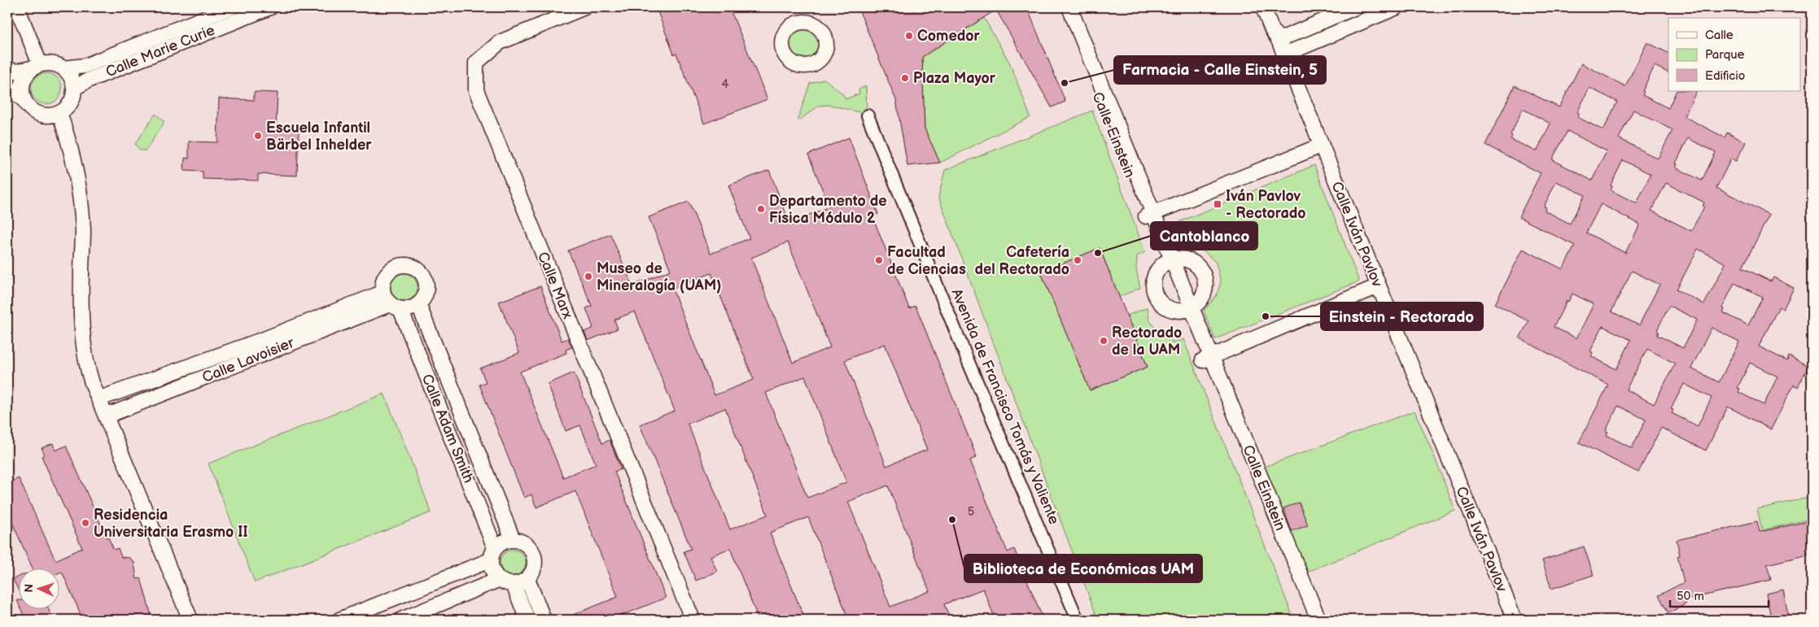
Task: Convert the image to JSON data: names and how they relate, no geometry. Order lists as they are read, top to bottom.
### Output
{
  "streets": {
    "street": [
      "Calle Marie Curie",
      "Calle Einstein",
      "Calle Iván Pavlov",
      "Calle Marx",
      "Calle Lavoisier",
      "Avenida de Francisco Tomás y Valiente",
      "Calle Adam Smith"
    ]
  },
  "crossings": [
    ["Calle Lavoisier", "Calle Adam Smith"]
  ],
  "places": {
    "other": [
      "Comedor",
      "Plaza Mayor",
      "Farmacia - Calle Einstein, 5",
      "Escuela Infantil Bärbel Inhelder",
      "Departamento de Física Módulo 2",
      "Cantoblanco",
      "Facultad de Ciencias",
      "Cafetería del Rectorado",
      "Museo de Mineralogía (UAM)",
      "Einstein - Rectorado",
      "Rectorado de la UAM",
      "Biblioteca de Económicas UAM",
      "Residencia Universitaria Erasmo II"
    ],
    "transit": ["Iván Pavlov - Rectorado"]
  },
  "house_numbers": ["4", "5"],
  "legend": ["Calle", "Parque", "Edificio"],
  "scale_bar": "50 m",
  "north": "left"
}
